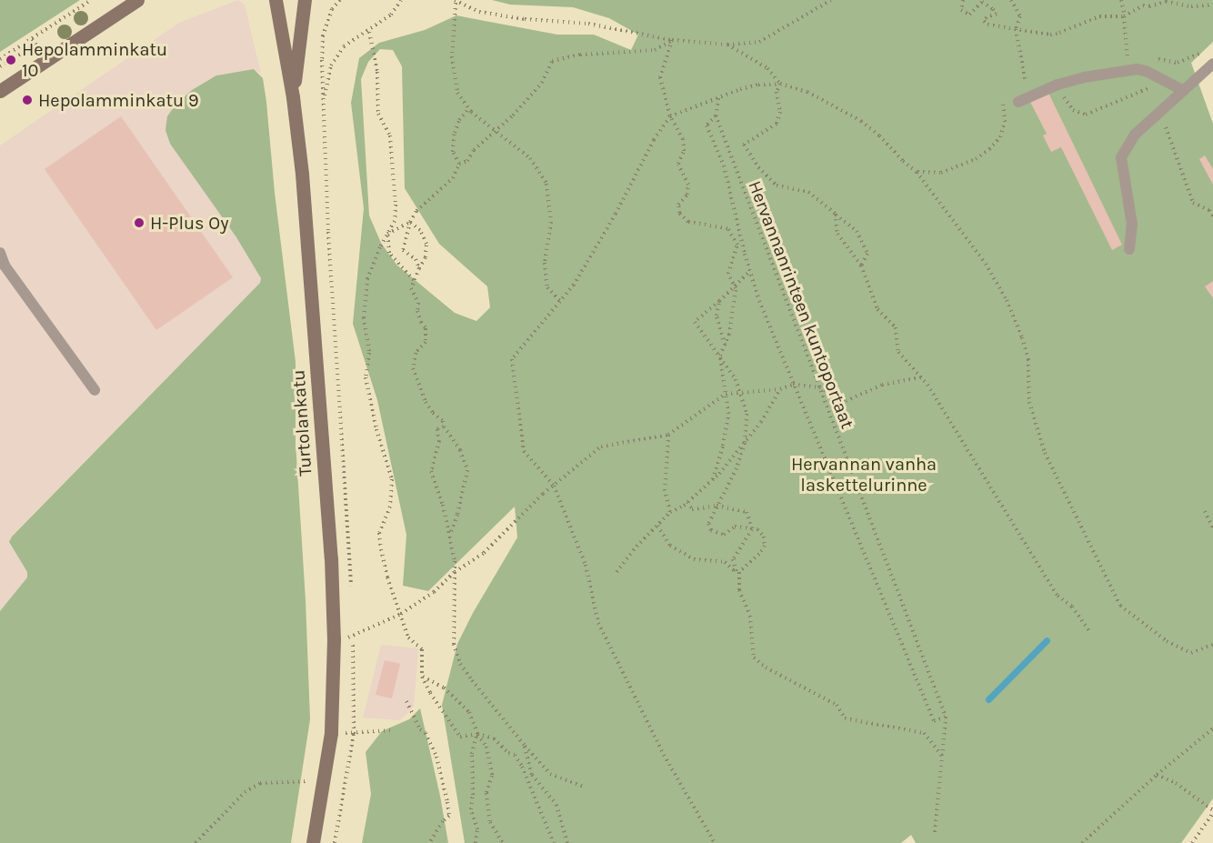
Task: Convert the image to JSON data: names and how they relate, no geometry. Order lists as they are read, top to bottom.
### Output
{
  "streets": {
    "main road": ["Turtolankatu"],
    "path": ["Hervannanrinteen kuntoportaat"]
  },
  "parks": ["Hervannan vanha laskettelurinne"],
  "places": ["Hepolamminkatu 10", "Hepolamminkatu 9", "H-Plus Oy"]
}
